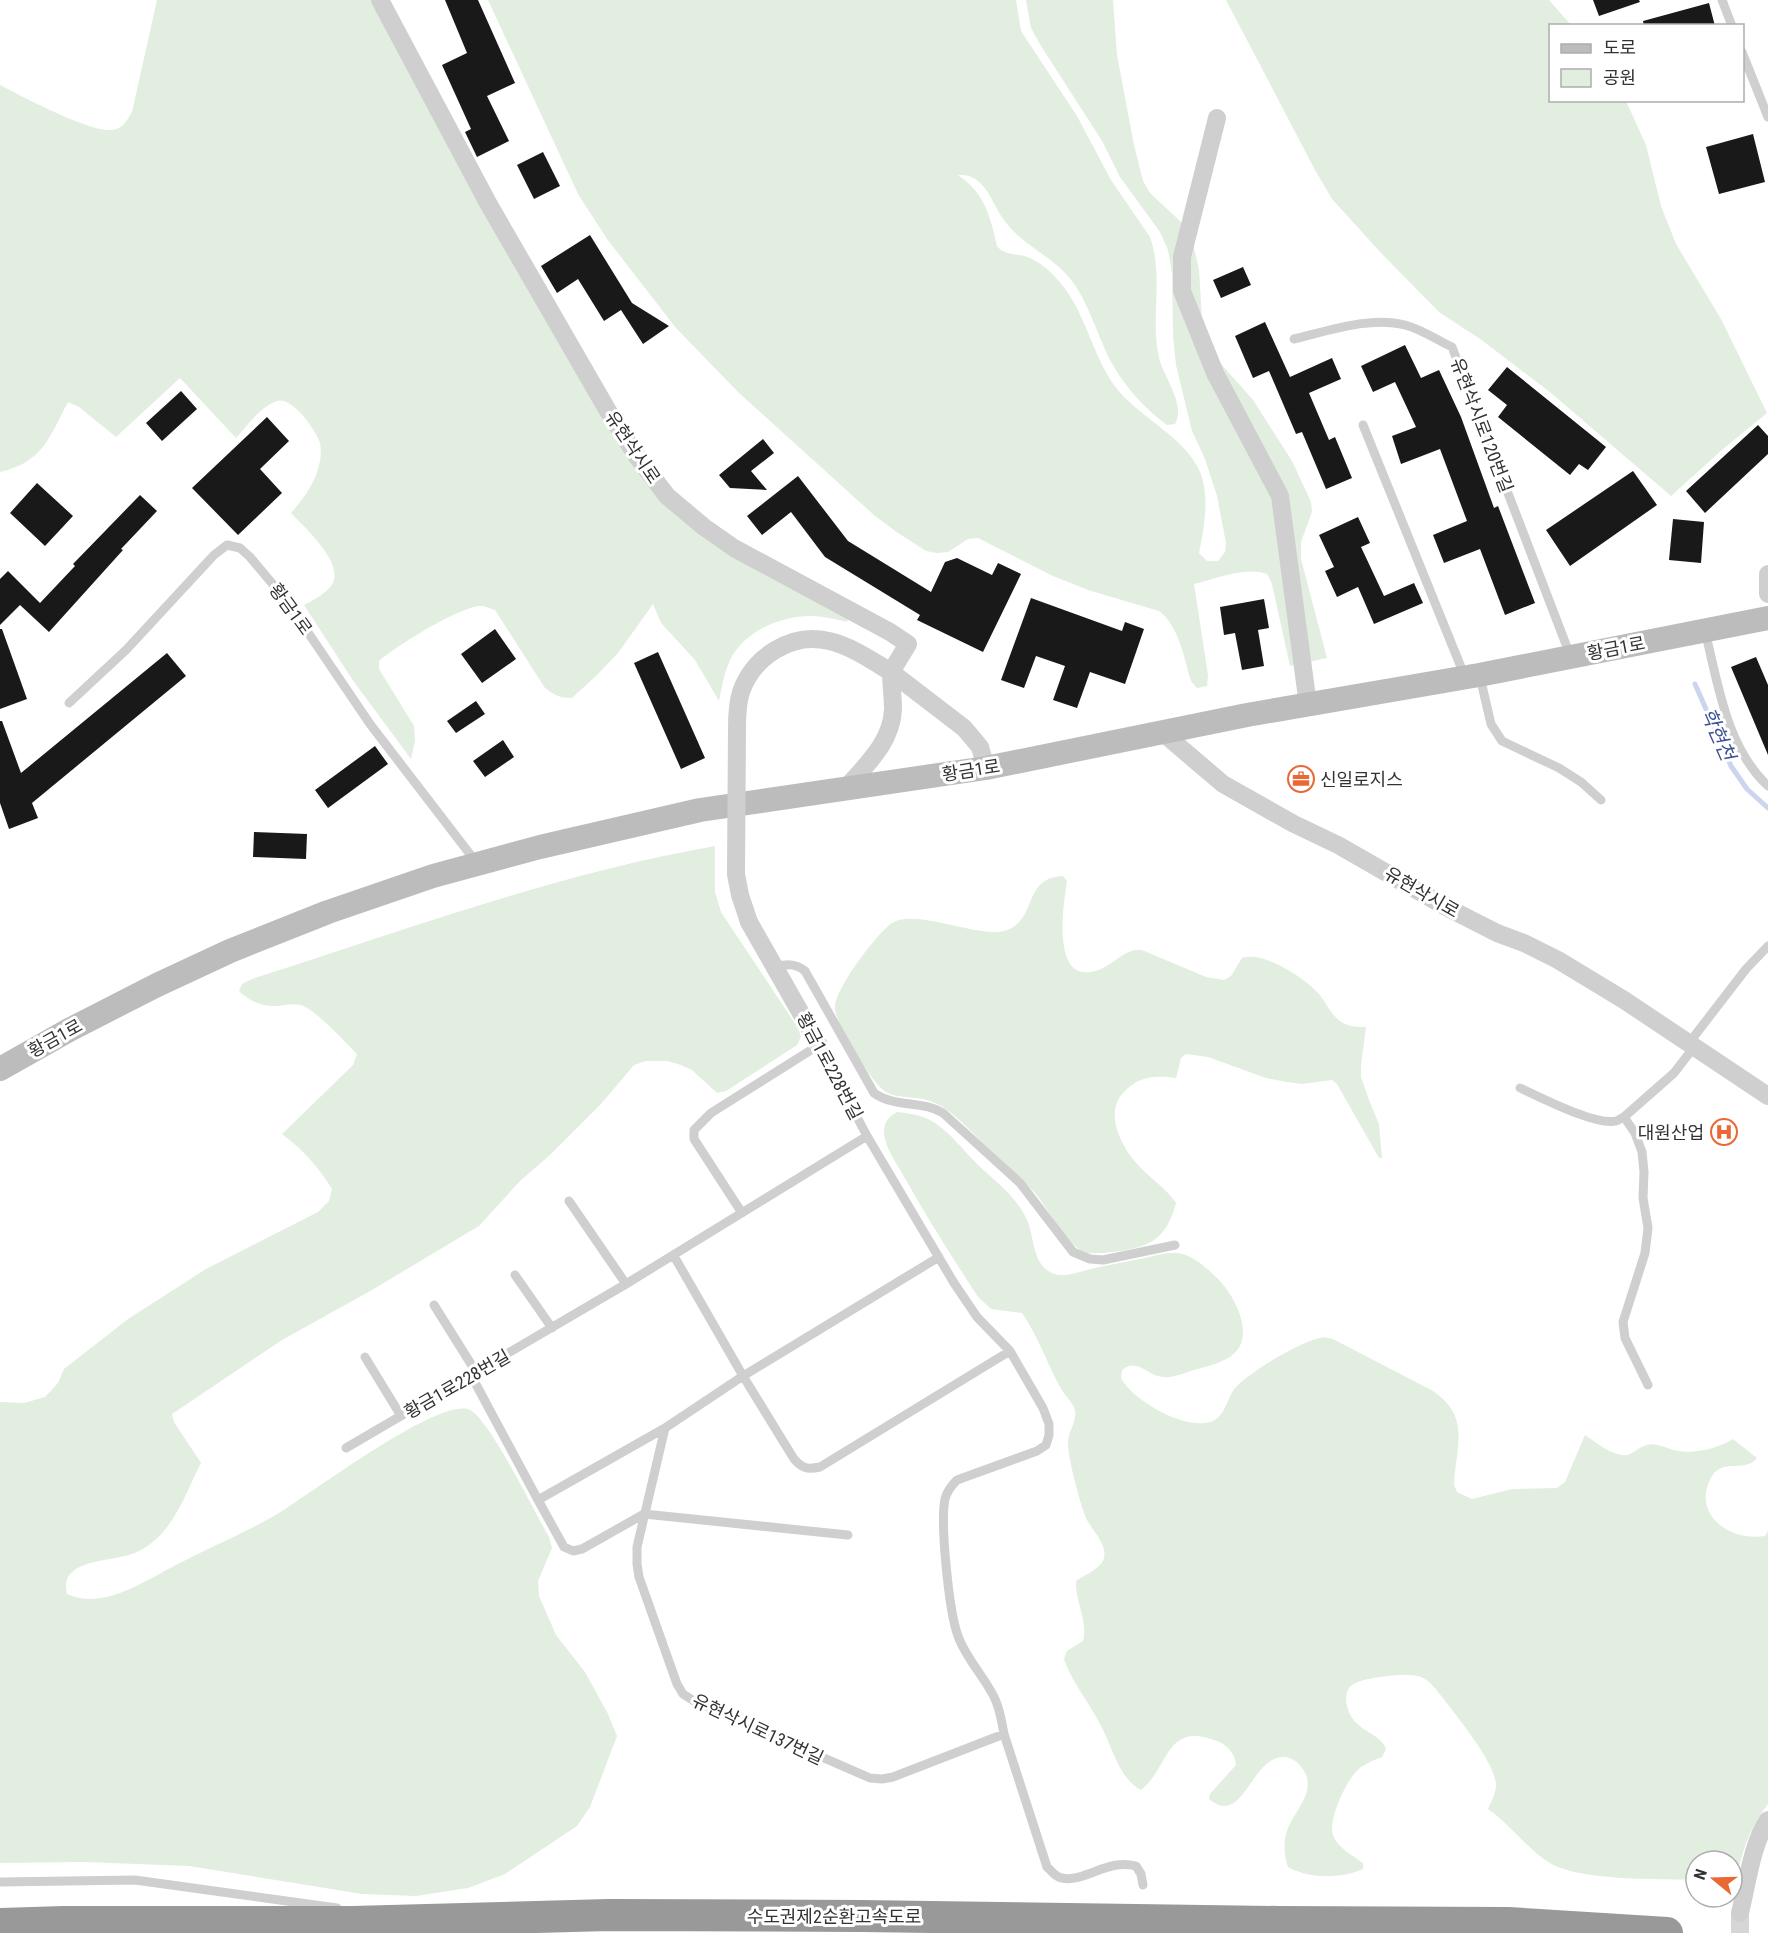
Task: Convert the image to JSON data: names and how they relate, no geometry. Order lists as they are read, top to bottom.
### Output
{
  "streets": {
    "highway": ["수도권제2순환고속도로"],
    "street": ["유현삭시로", "황금1로", "황금1로228번길"],
    "lane": ["유현삭시로120번길", "유현삭시로137번길"]
  },
  "crossings": [
    ["유현삭시로120번길", "황금1로"],
    ["유현삭시로", "황금1로"],
    ["유현삭시로", "황금1로228번길"]
  ],
  "water": ["학현천"],
  "places": {
    "office": ["신일로지스"],
    "hospital": ["대원산업"]
  },
  "legend": ["도로", "공원"],
  "north": "left"
}
